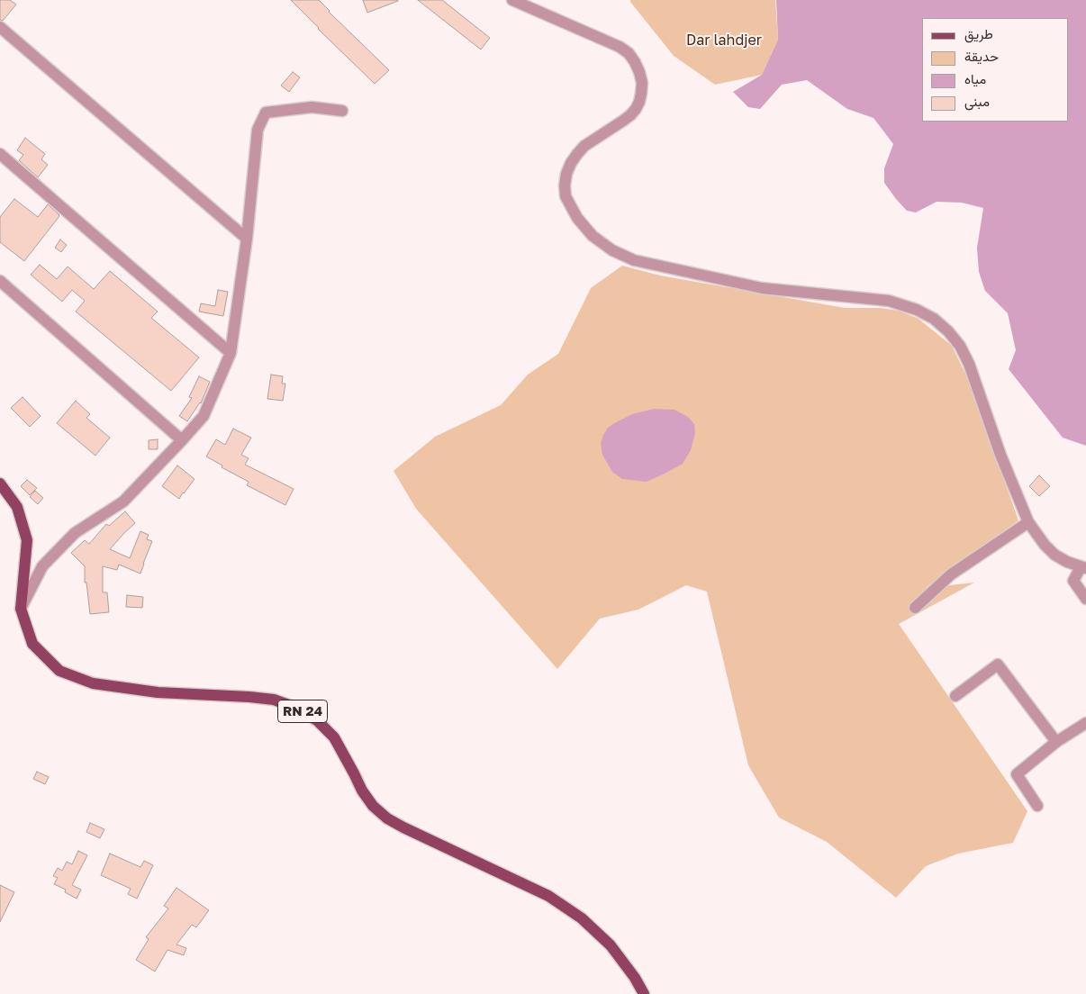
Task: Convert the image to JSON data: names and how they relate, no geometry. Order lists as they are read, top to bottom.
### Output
{
  "streets": {
    "main road": ["RN 24"]
  },
  "parks": ["Dar lahdjer"],
  "legend": [
    "طريق",
    "حديقة",
    "مياه",
    "مبنى"
  ]
}
